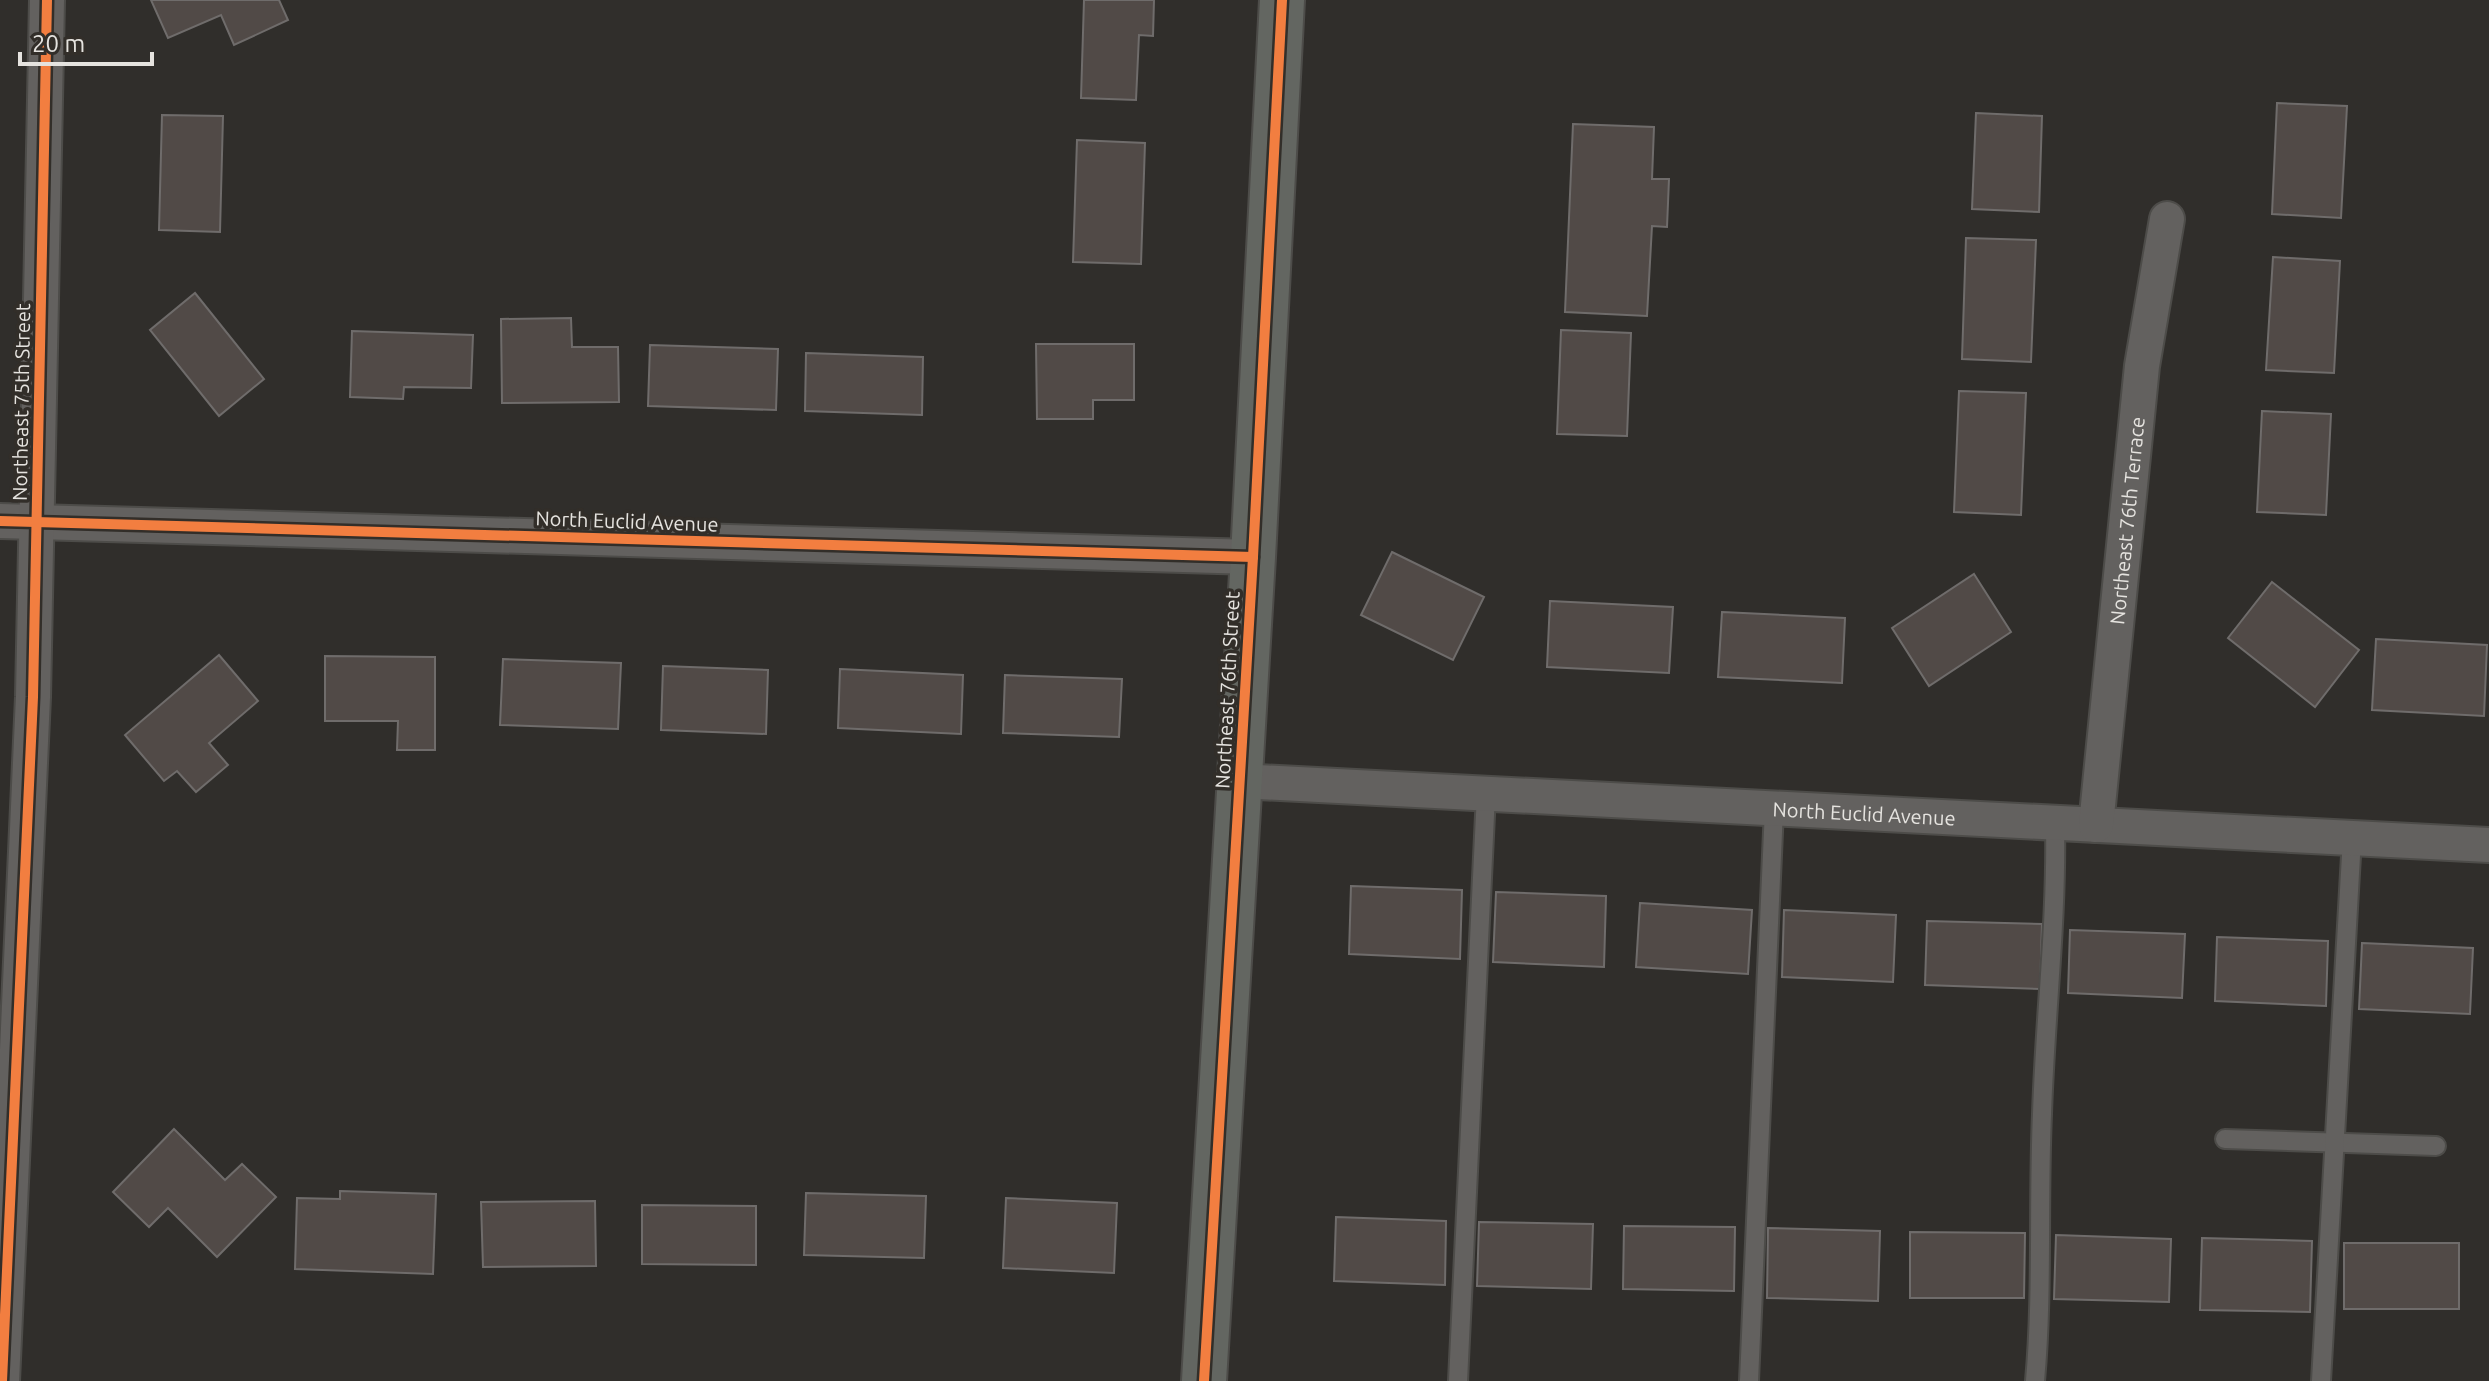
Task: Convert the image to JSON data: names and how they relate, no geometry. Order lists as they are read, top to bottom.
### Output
{
  "streets": {
    "street": [
      "Northeast 75th Street",
      "North Euclid Avenue",
      "Northeast 76th Terrace",
      "Northeast 76th Street"
    ]
  },
  "crossings": [
    ["Northeast 75th Street", "North Euclid Avenue"],
    ["North Euclid Avenue", "Northeast 76th Terrace"],
    ["North Euclid Avenue", "Northeast 76th Street"]
  ],
  "scale_bar": "20 m"
}
